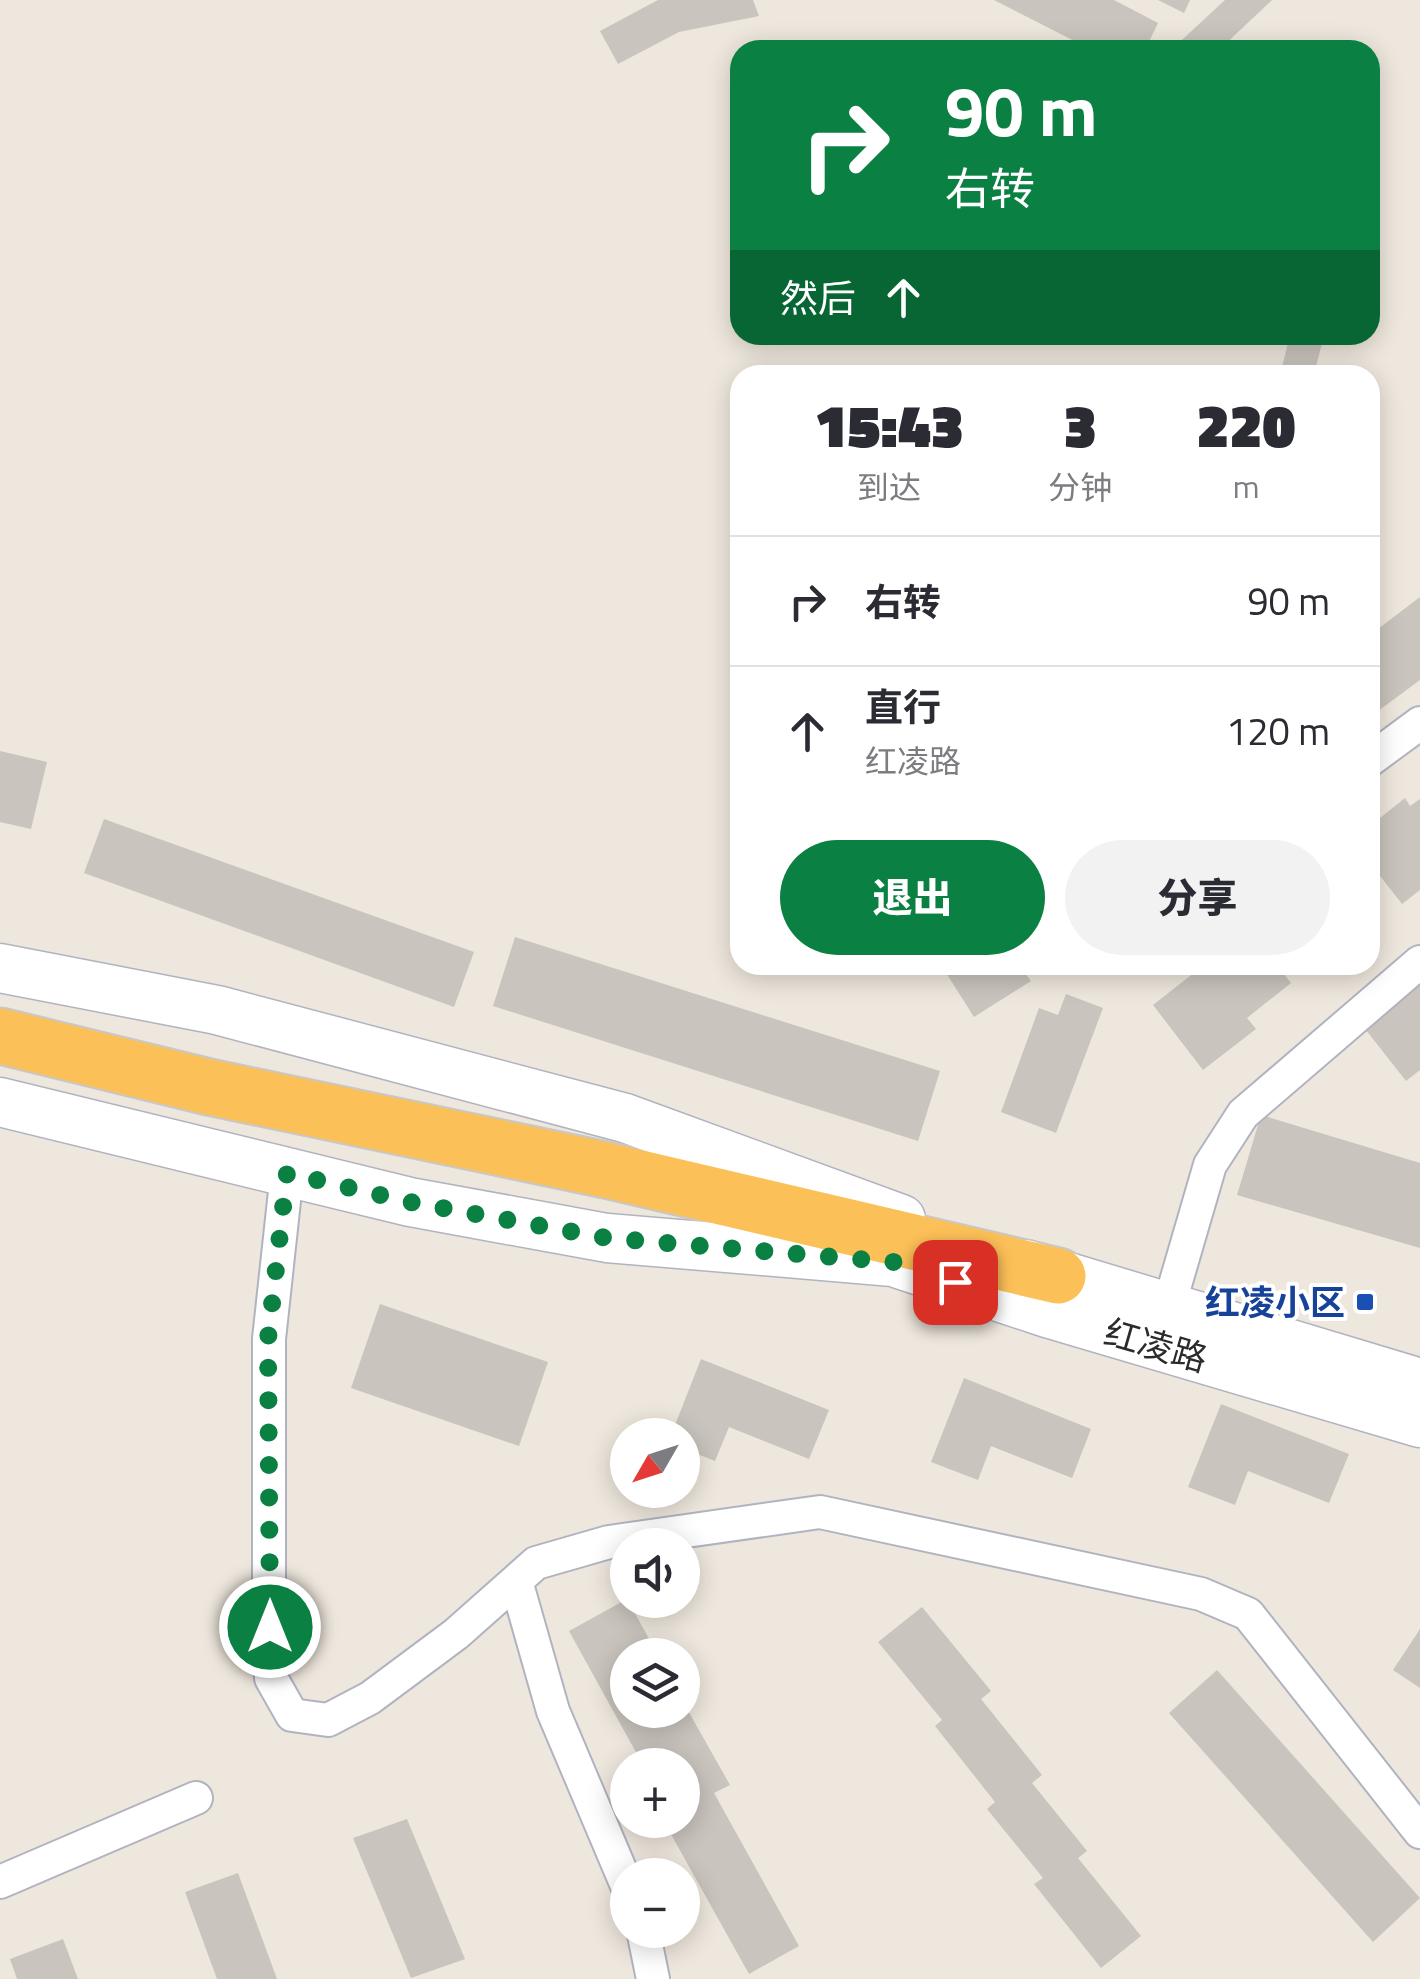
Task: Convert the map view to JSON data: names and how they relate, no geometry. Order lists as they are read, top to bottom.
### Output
{
  "streets": {
    "main road": ["红凌路"]
  },
  "places": {
    "transit": ["红凌小区"]
  },
  "north": "bottom left",
  "page": {
    "turn": ["90 m", "右转"],
    "then": "然后",
    "eta": [
      "15:43",
      "到达",
      "3",
      "分钟",
      "220",
      "m"
    ],
    "list": [
      {
        "name": "右转",
        "value": "90 m"
      },
      {
        "name": "直行",
        "note": "红凌路",
        "value": "120 m"
      }
    ],
    "buttons": ["退出", "分享"],
    "map_buttons": ["+", "−"]
  }
}
